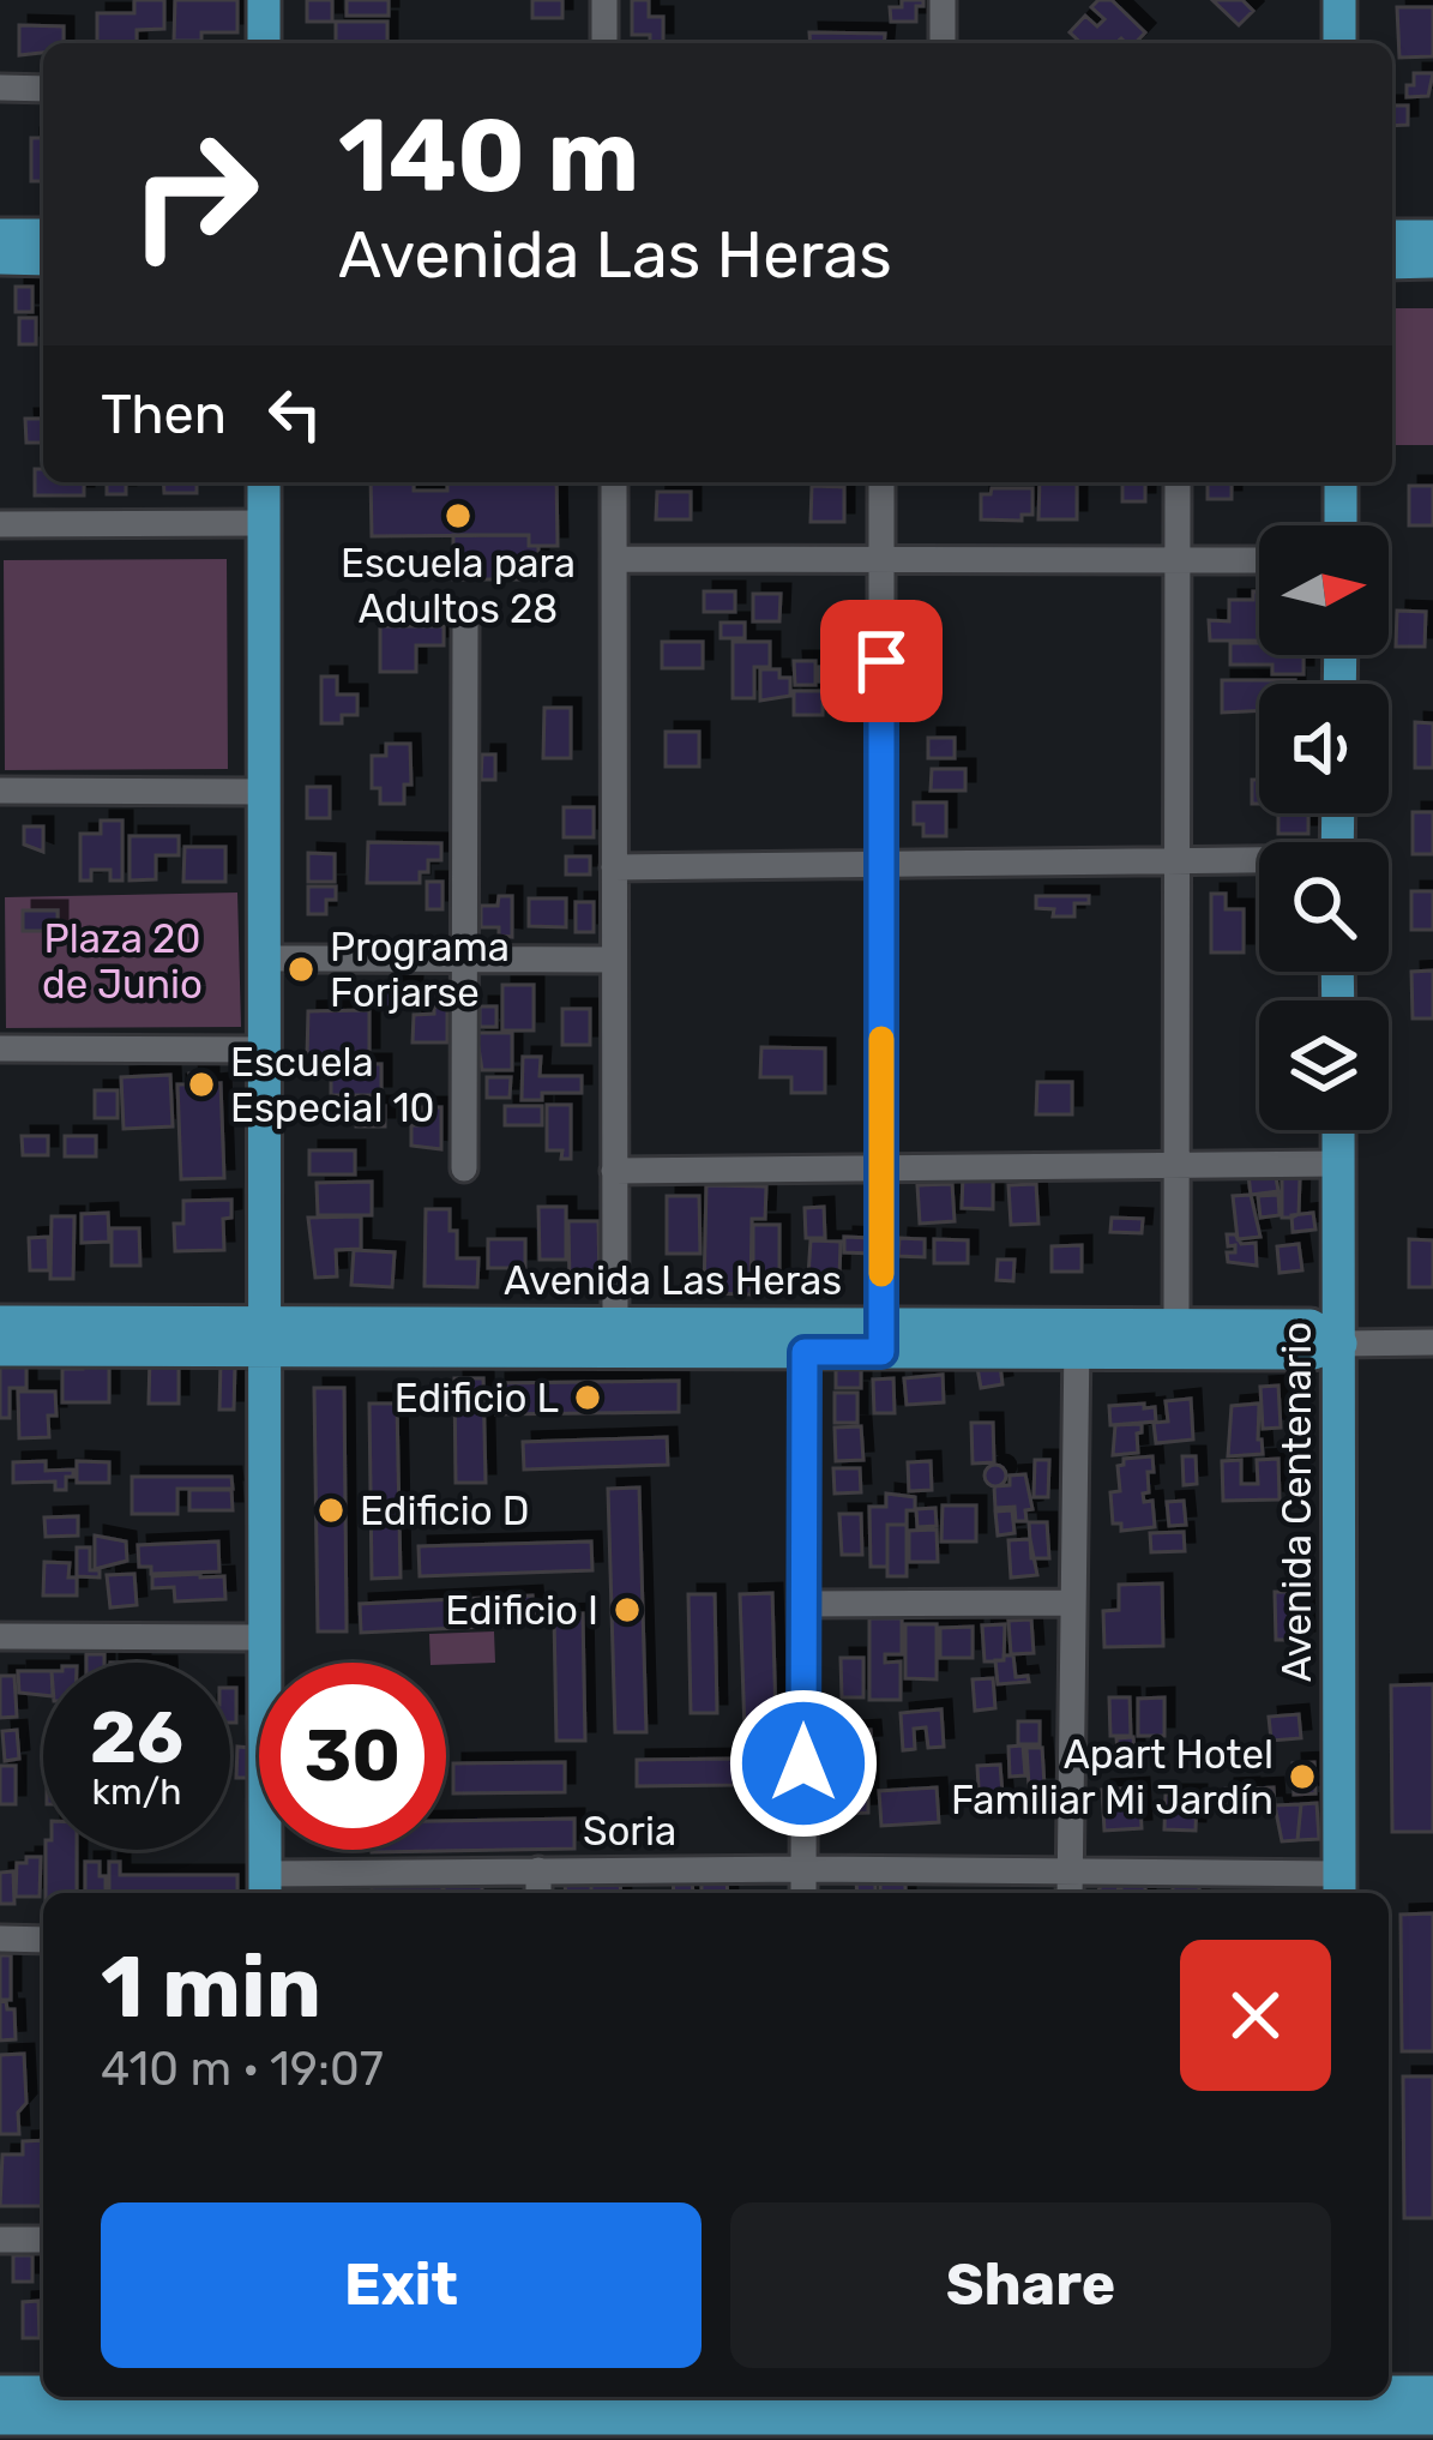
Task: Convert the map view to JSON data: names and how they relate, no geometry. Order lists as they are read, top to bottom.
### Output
{
  "streets": {
    "main road": ["Avenida Las Heras", "Avenida Centenario"],
    "street": ["Soria"]
  },
  "crossings": [
    ["Avenida Las Heras", "Avenida Centenario"],
    ["Avenida Centenario", "Soria"]
  ],
  "parks": ["Plaza 20 de Junio"],
  "places": [
    "Escuela para Adultos 28",
    "Programa Forjarse",
    "Escuela Especial 10",
    "Edificio L",
    "Edificio D",
    "Edificio I",
    "Apart Hotel Familiar Mi Jardín"
  ],
  "north": "right",
  "page": {
    "turn": ["140 m", "Avenida Las Heras"],
    "then": "Then",
    "speed": "26 km/h",
    "limit": "30",
    "heading": ["1 min", "410 m · 19:07"],
    "buttons": ["Exit", "Share"]
  }
}
